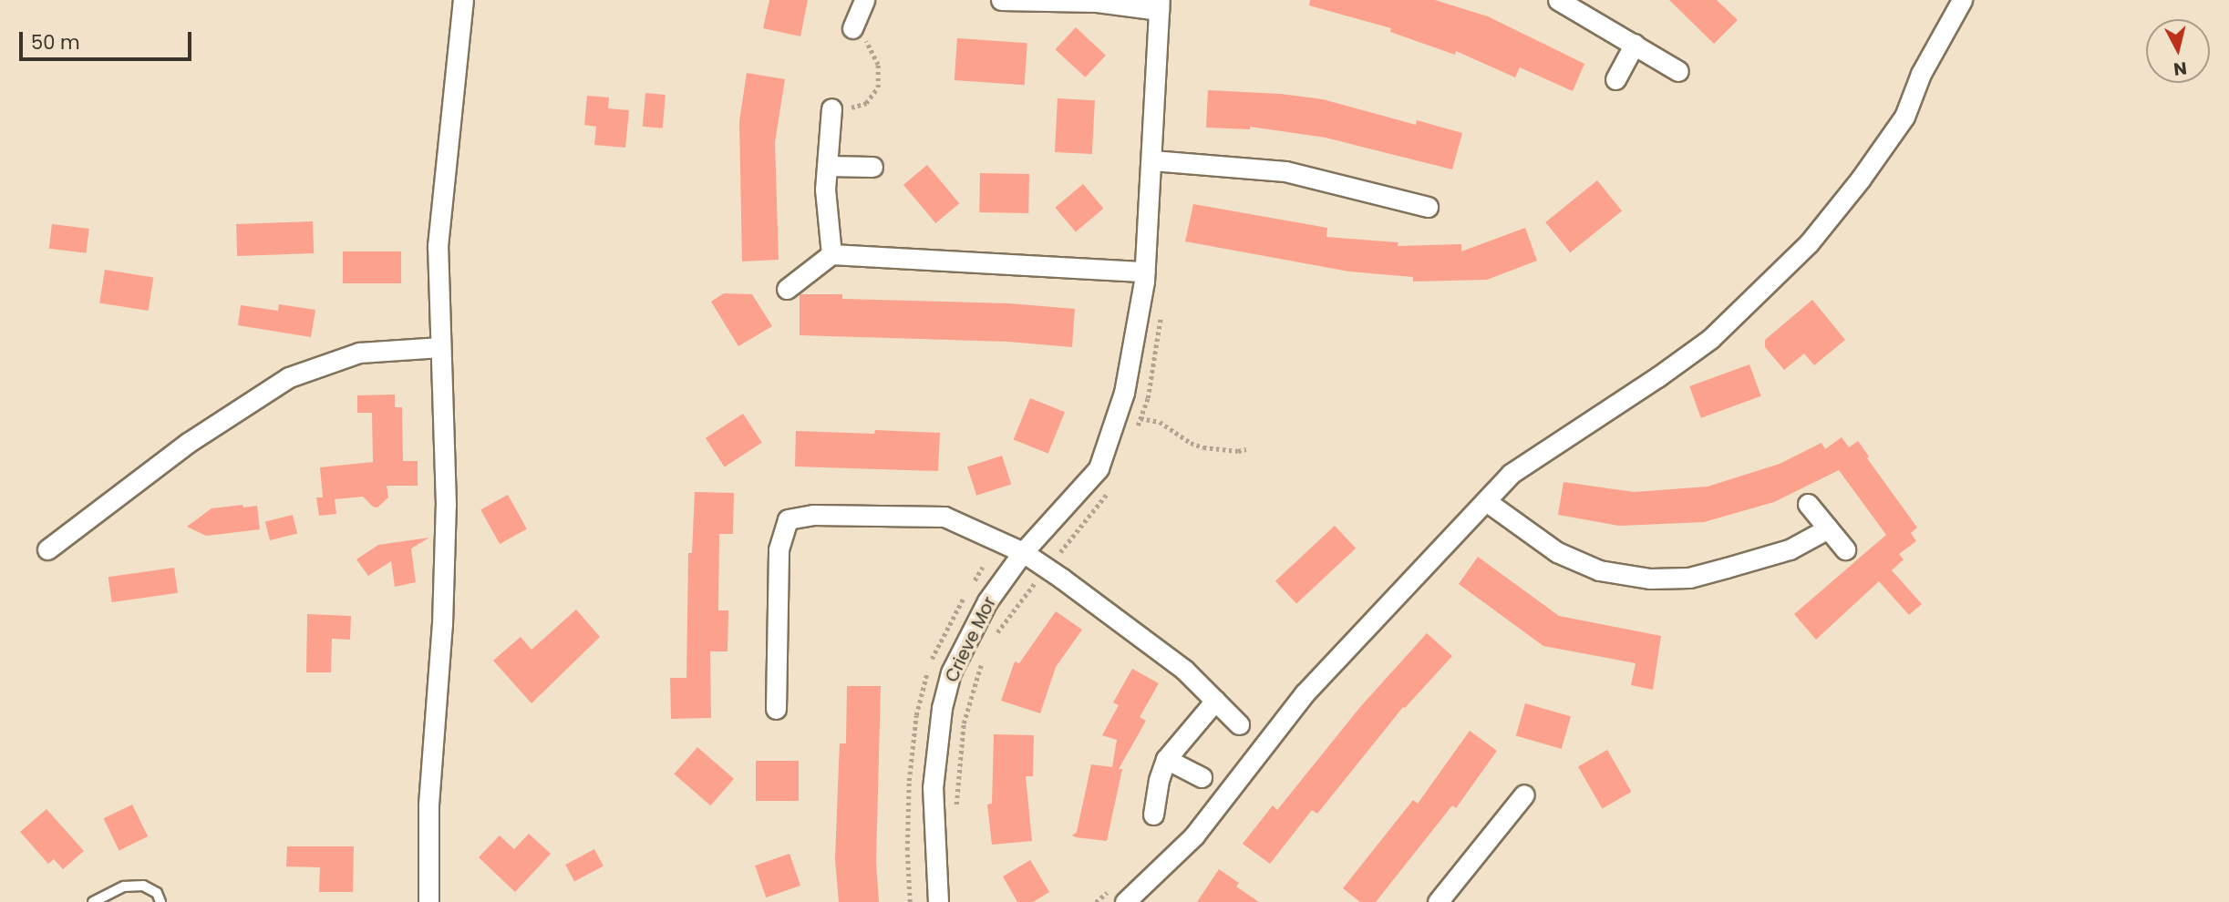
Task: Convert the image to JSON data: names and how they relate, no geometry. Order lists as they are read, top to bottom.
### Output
{
  "streets": {
    "street": ["Crieve Mor"]
  },
  "scale_bar": "50 m",
  "north": "bottom"
}
